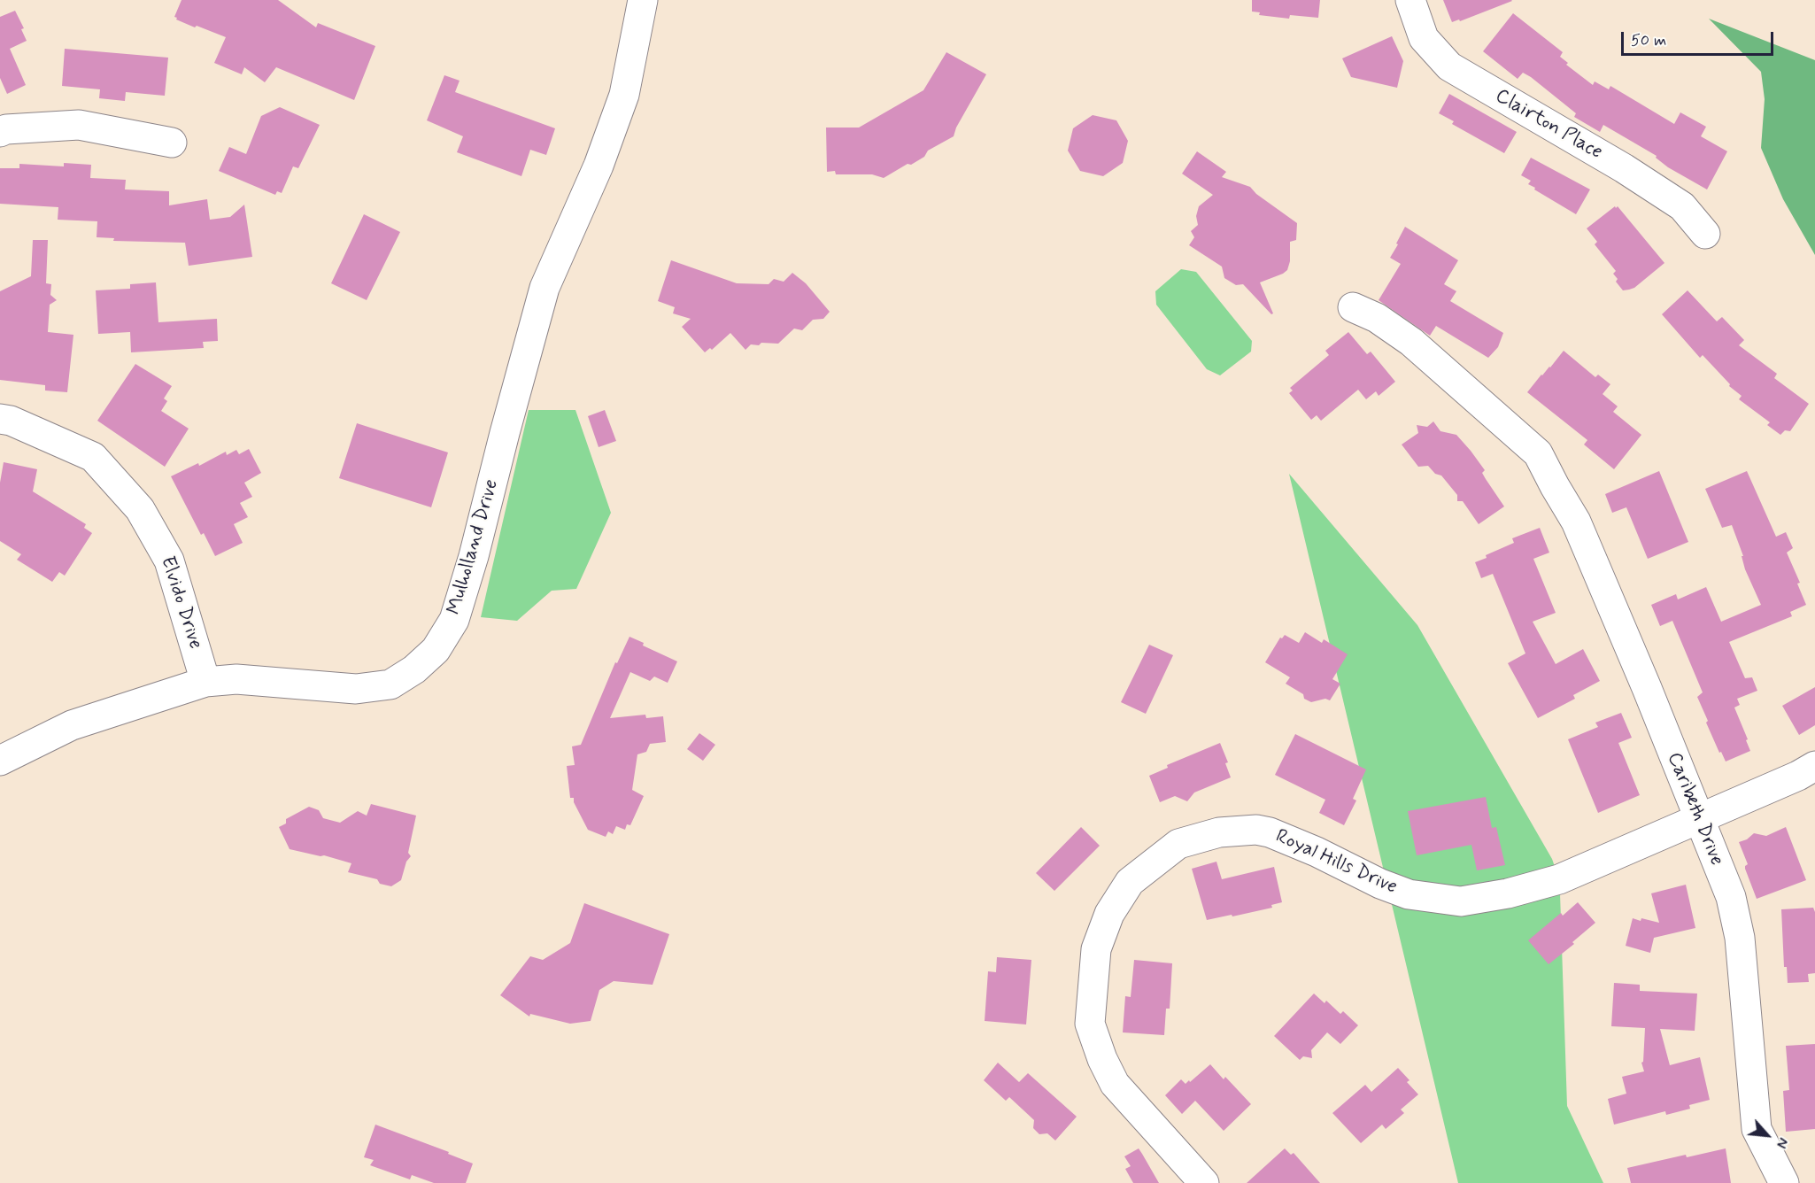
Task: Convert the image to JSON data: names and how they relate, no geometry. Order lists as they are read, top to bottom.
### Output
{
  "streets": {
    "street": [
      "Clairton Place",
      "Mulholland Drive",
      "Elvido Drive",
      "Caribeth Drive",
      "Royal Hills Drive"
    ]
  },
  "crossings": [
    ["Mulholland Drive", "Elvido Drive"],
    ["Caribeth Drive", "Royal Hills Drive"]
  ],
  "scale_bar": "50 m",
  "north": "bottom right"
}
